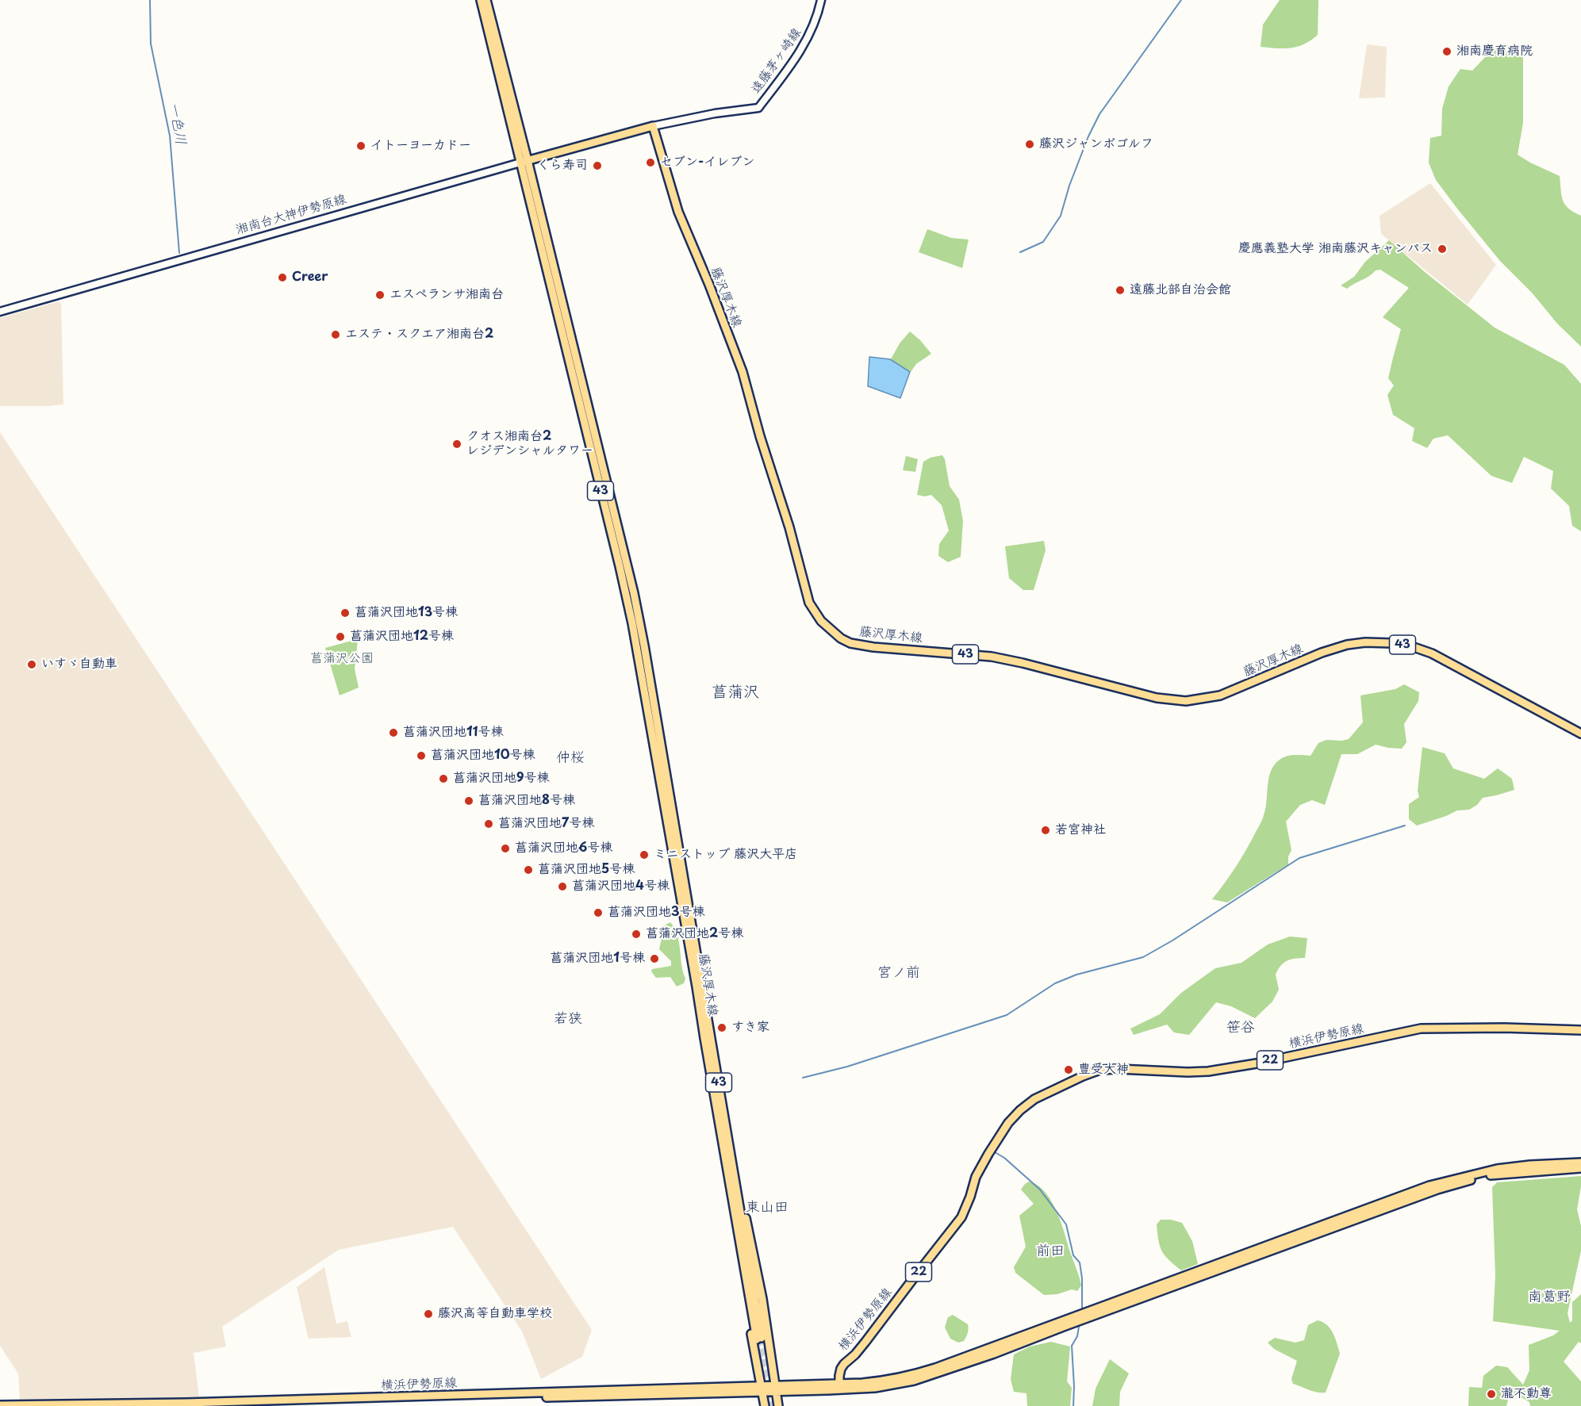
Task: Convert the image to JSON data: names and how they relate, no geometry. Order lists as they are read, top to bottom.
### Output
{
  "streets": {
    "main road": [
      "遠藤茅ヶ崎線",
      "湘南台大神伊勢原線",
      "藤沢厚木線",
      "43",
      "横浜伊勢原線",
      "22"
    ]
  },
  "crossings": [
    ["遠藤茅ヶ崎線", "藤沢厚木線"],
    ["湘南台大神伊勢原線", "藤沢厚木線"]
  ],
  "districts": [
    "菖蒲沢",
    "仲桜",
    "宮ノ前",
    "若狭",
    "笹谷",
    "東山田",
    "前田",
    "南葛野"
  ],
  "water": ["一色川"],
  "parks": ["菖蒲沢公園"],
  "places": [
    "湘南慶育病院",
    "藤沢ジャンボゴルフ",
    "イトーヨーカドー",
    "セブン-イレブン",
    "くら寿司",
    "慶應義塾大学 湘南藤沢キャンパス",
    "Creer",
    "遠藤北部自治会館",
    "エスペランサ湘南台",
    "エステ・スクエア湘南台2",
    "クオス湘南台2 レジデンシャルタワー",
    "菖蒲沢団地13号棟",
    "菖蒲沢団地12号棟",
    "いすゞ自動車",
    "菖蒲沢団地11号棟",
    "菖蒲沢団地10号棟",
    "菖蒲沢団地9号棟",
    "菖蒲沢団地8号棟",
    "菖蒲沢団地7号棟",
    "若宮神社",
    "菖蒲沢団地6号棟",
    "ミニストップ 藤沢大平店",
    "菖蒲沢団地5号棟",
    "菖蒲沢団地4号棟",
    "菖蒲沢団地3号棟",
    "菖蒲沢団地2号棟",
    "菖蒲沢団地1号棟",
    "すき家",
    "豊受大神",
    "藤沢高等自動車学校",
    "瀧不動尊"
  ]
}
